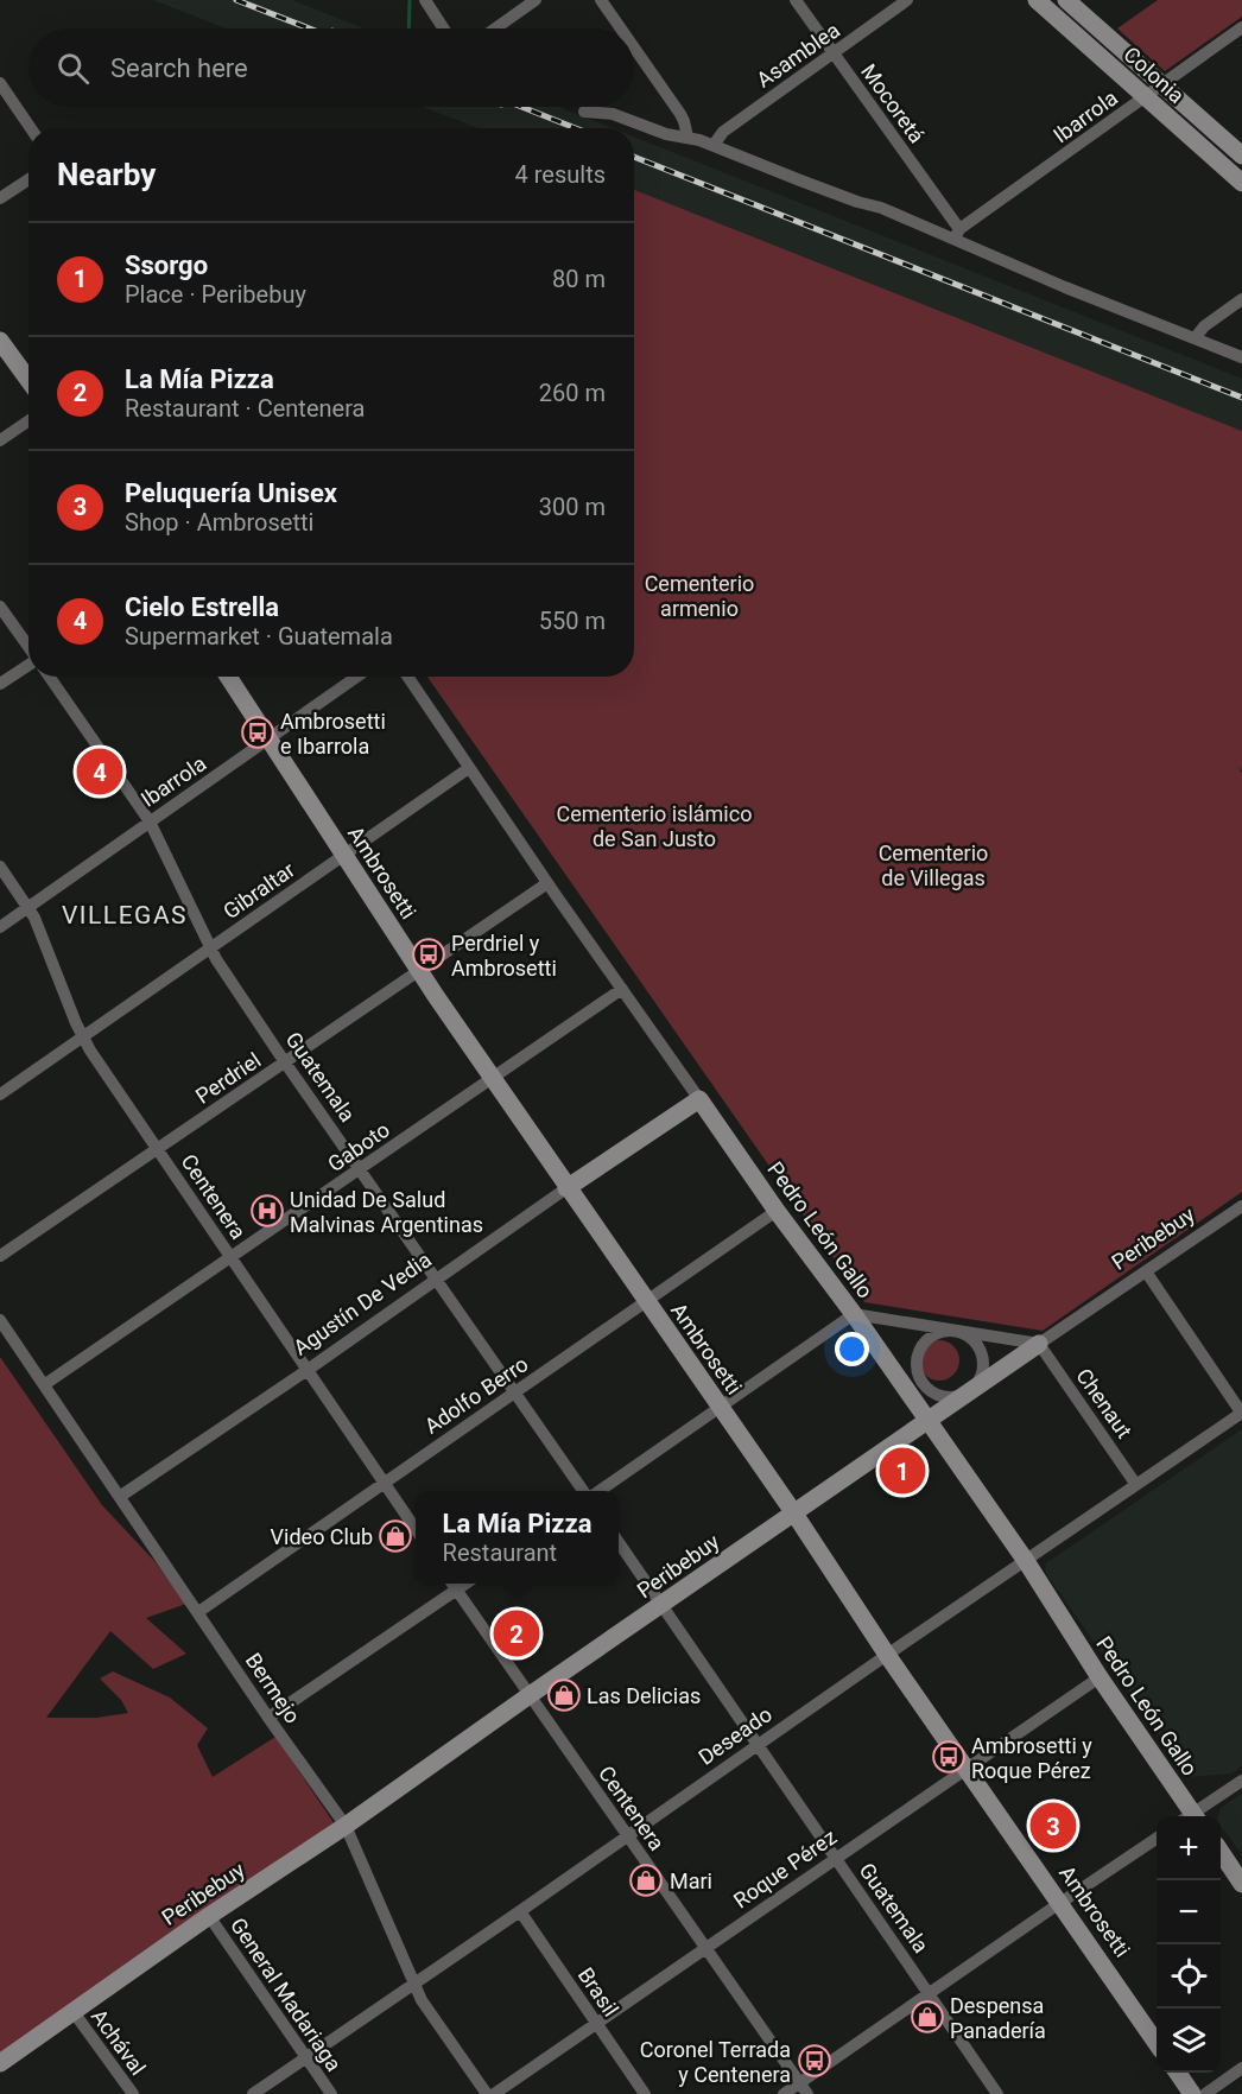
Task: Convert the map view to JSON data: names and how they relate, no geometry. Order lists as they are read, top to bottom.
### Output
{
  "streets": {
    "street": [
      "Asamblea",
      "Colonia",
      "Mocoretá",
      "Ibarrola",
      "Ambrosetti",
      "Gibraltar",
      "Guatemala",
      "Perdriel",
      "Gaboto",
      "Centenera",
      "Pedro León Gallo",
      "Peribebuy",
      "Agustín De Vedia",
      "Adolfo Berro",
      "Chenaut",
      "Bermejo",
      "Deseado",
      "Roque Pérez",
      "Brasil",
      "General Madariaga",
      "Achával"
    ]
  },
  "crossings": [
    ["Asamblea", "Mocoretá"],
    ["Colonia", "Ibarrola"],
    ["Mocoretá", "Ibarrola"],
    ["Ibarrola", "Ambrosetti"],
    ["Ibarrola", "Guatemala"],
    ["Ibarrola", "Centenera"],
    ["Ambrosetti", "Gibraltar"],
    ["Ambrosetti", "Perdriel"],
    ["Ambrosetti", "Gaboto"],
    ["Ambrosetti", "Peribebuy"],
    ["Ambrosetti", "Agustín De Vedia"],
    ["Ambrosetti", "Adolfo Berro"],
    ["Ambrosetti", "Deseado"],
    ["Ambrosetti", "Roque Pérez"],
    ["Gibraltar", "Guatemala"],
    ["Gibraltar", "Centenera"],
    ["Gibraltar", "Pedro León Gallo"],
    ["Guatemala", "Perdriel"],
    ["Guatemala", "Gaboto"],
    ["Guatemala", "Peribebuy"],
    ["Guatemala", "Agustín De Vedia"],
    ["Guatemala", "Adolfo Berro"],
    ["Guatemala", "Deseado"],
    ["Guatemala", "Roque Pérez"],
    ["Perdriel", "Centenera"],
    ["Perdriel", "Pedro León Gallo"],
    ["Gaboto", "Centenera"],
    ["Gaboto", "Pedro León Gallo"],
    ["Gaboto", "Bermejo"],
    ["Centenera", "Peribebuy"],
    ["Centenera", "Agustín De Vedia"],
    ["Centenera", "Adolfo Berro"],
    ["Centenera", "Deseado"],
    ["Centenera", "Roque Pérez"],
    ["Pedro León Gallo", "Peribebuy"],
    ["Pedro León Gallo", "Agustín De Vedia"],
    ["Pedro León Gallo", "Adolfo Berro"],
    ["Pedro León Gallo", "Deseado"],
    ["Pedro León Gallo", "Roque Pérez"],
    ["Peribebuy", "Chenaut"],
    ["Peribebuy", "Bermejo"],
    ["Peribebuy", "General Madariaga"],
    ["Peribebuy", "Achával"],
    ["Agustín De Vedia", "Bermejo"],
    ["Adolfo Berro", "Bermejo"],
    ["Chenaut", "Deseado"],
    ["Bermejo", "Deseado"],
    ["Deseado", "Brasil"],
    ["Deseado", "General Madariaga"],
    ["Roque Pérez", "Brasil"]
  ],
  "districts": ["VILLEGAS"],
  "parks": ["Cementerio armenio", "Cementerio islámico de San Justo", "Cementerio de Villegas"],
  "places": {
    "bus stop": [
      "Ambrosetti e Ibarrola",
      "Perdriel y Ambrosetti",
      "Ambrosetti y Roque Pérez",
      "Coronel Terrada y Centenera"
    ],
    "hospital": ["Unidad De Salud Malvinas Argentinas"],
    "shop": [
      "Video Club",
      "Las Delicias",
      "Mari",
      "Despensa Panadería"
    ]
  },
  "page": {
    "search": "Search here",
    "heading": ["Nearby", "4 results"],
    "list": [
      {
        "mark": "1",
        "name": "Ssorgo",
        "note": "Place · Peribebuy",
        "value": "80 m"
      },
      {
        "mark": "2",
        "name": "La Mía Pizza",
        "note": "Restaurant · Centenera",
        "value": "260 m"
      },
      {
        "mark": "3",
        "name": "Peluquería Unisex",
        "note": "Shop · Ambrosetti",
        "value": "300 m"
      },
      {
        "mark": "4",
        "name": "Cielo Estrella",
        "note": "Supermarket · Guatemala",
        "value": "550 m"
      }
    ],
    "pins": [
      "4",
      "1",
      "2",
      "3"
    ],
    "popup": ["La Mía Pizza", "Restaurant"],
    "map_buttons": ["+", "−"]
  }
}
